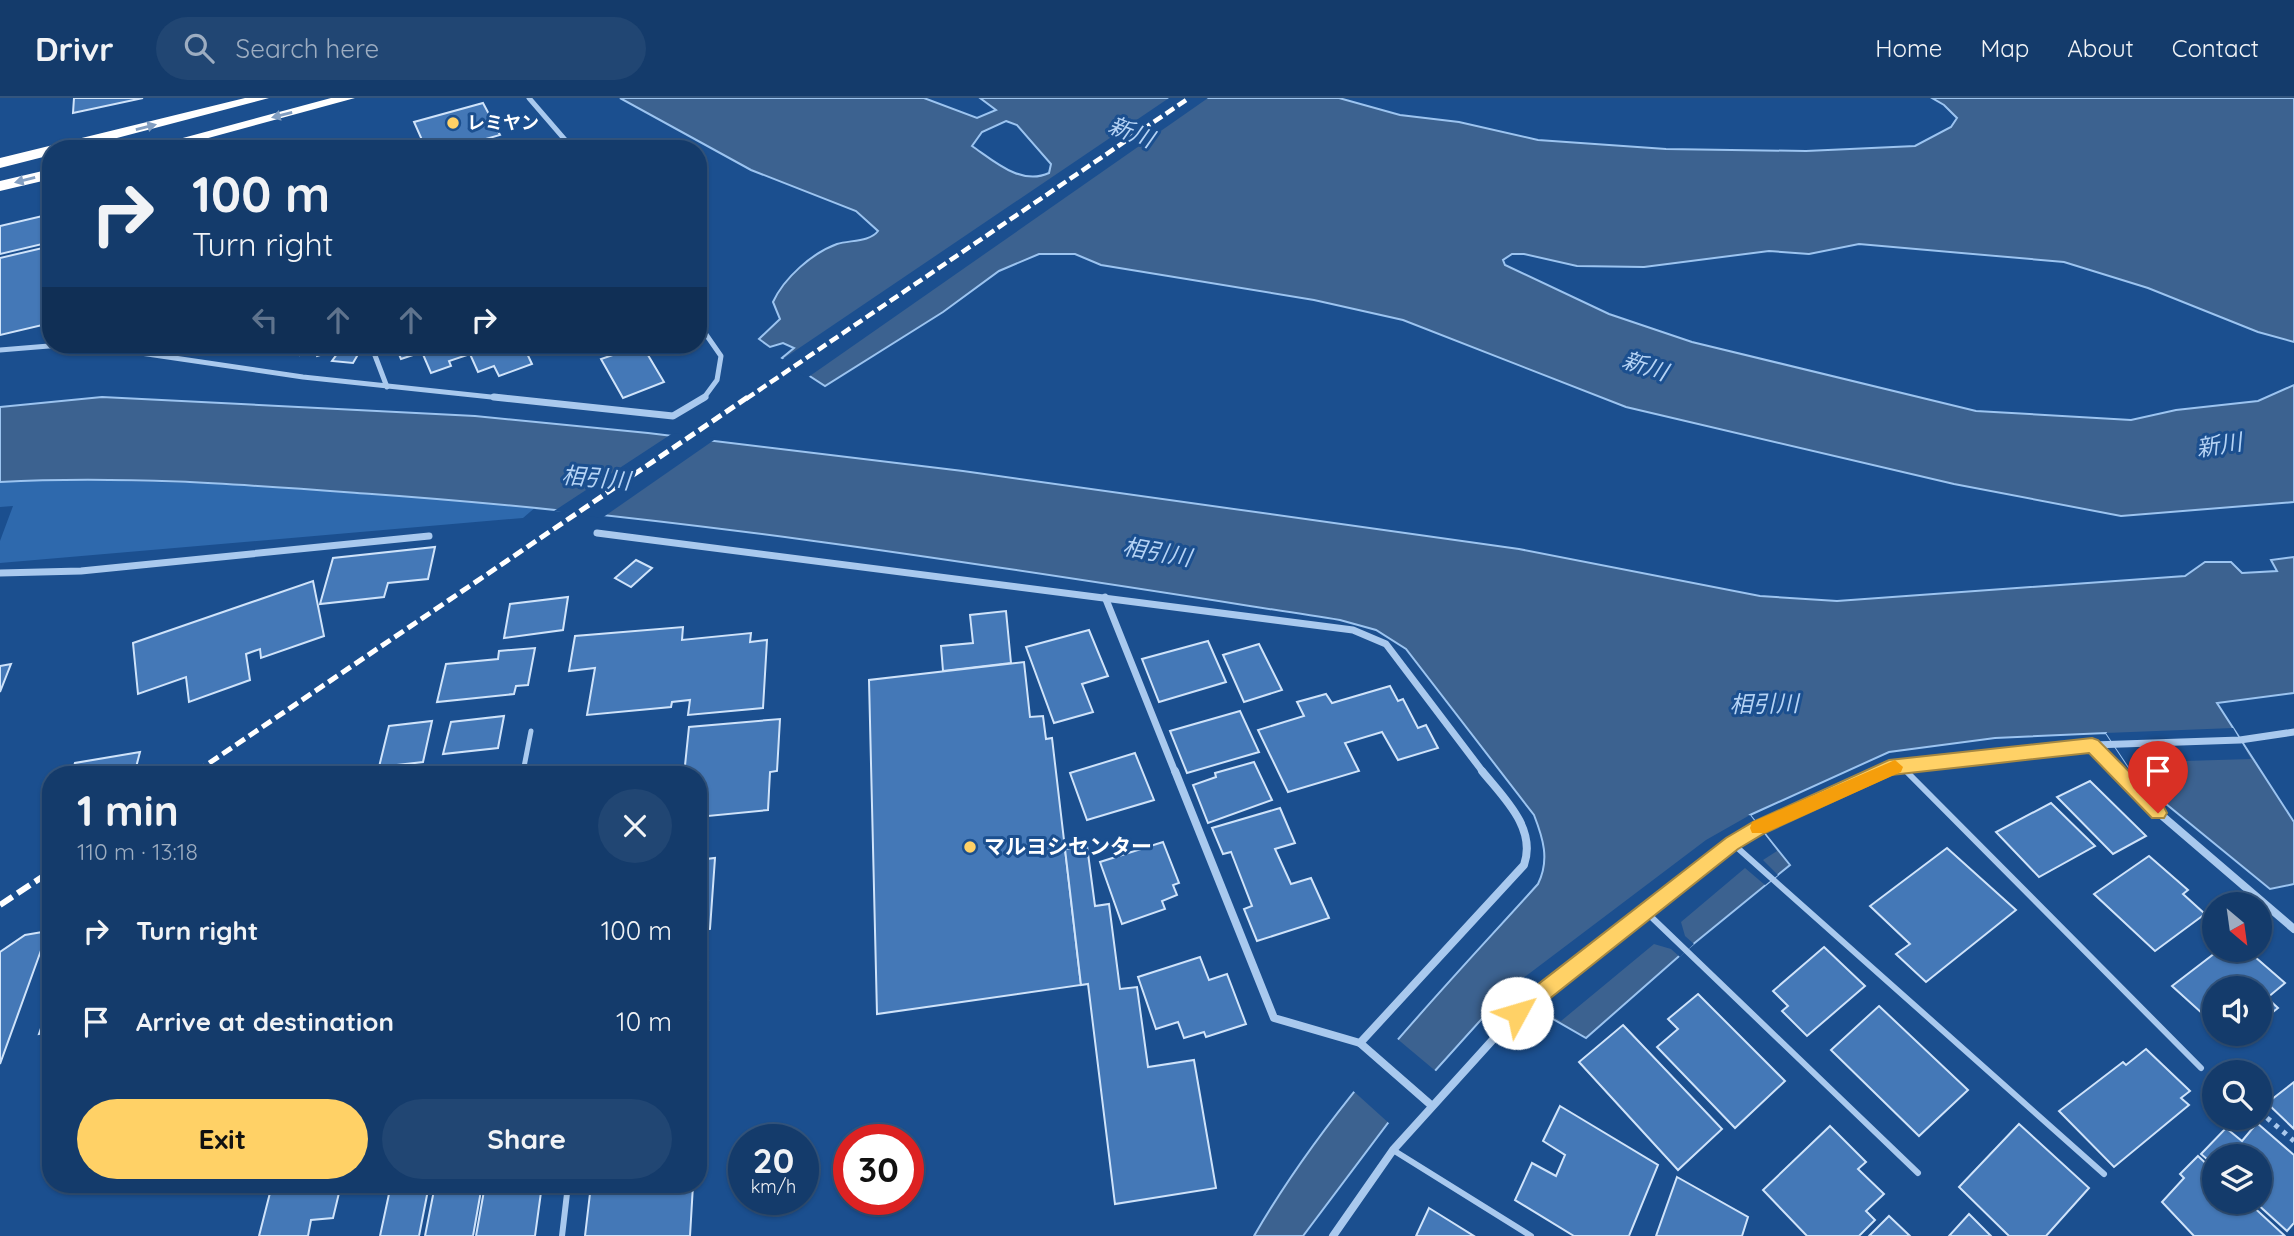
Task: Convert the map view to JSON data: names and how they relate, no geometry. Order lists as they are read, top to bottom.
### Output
{
  "water": ["新川", "相引川"],
  "places": ["レミヤン", "マルヨシセンター"],
  "north": "bottom right",
  "page": {
    "header": "Drivr",
    "search": "Search here",
    "nav": [
      "Home",
      "Map",
      "About",
      "Contact"
    ],
    "turn": ["100 m", "Turn right"],
    "heading": ["1 min", "110 m · 13:18"],
    "list": [
      {
        "name": "Turn right",
        "value": "100 m"
      },
      {
        "name": "Arrive at destination",
        "value": "10 m"
      }
    ],
    "buttons": ["Exit", "Share"],
    "speed": "20 km/h",
    "limit": "30"
  }
}
